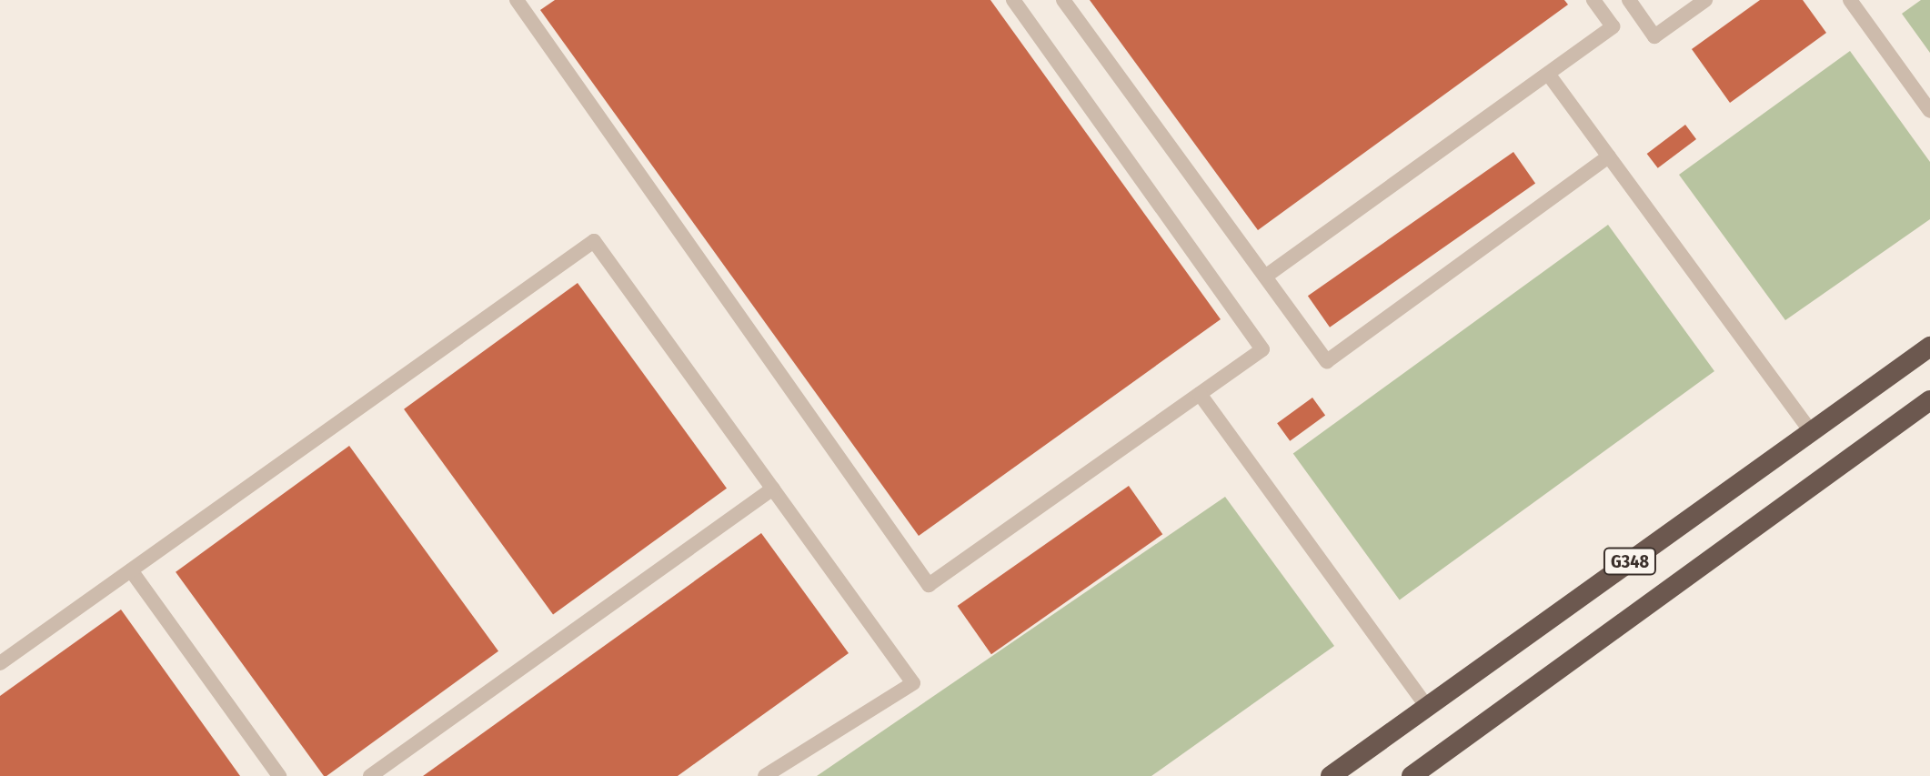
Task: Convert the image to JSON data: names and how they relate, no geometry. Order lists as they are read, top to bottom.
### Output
{
  "streets": {
    "highway": ["G348"]
  }
}
